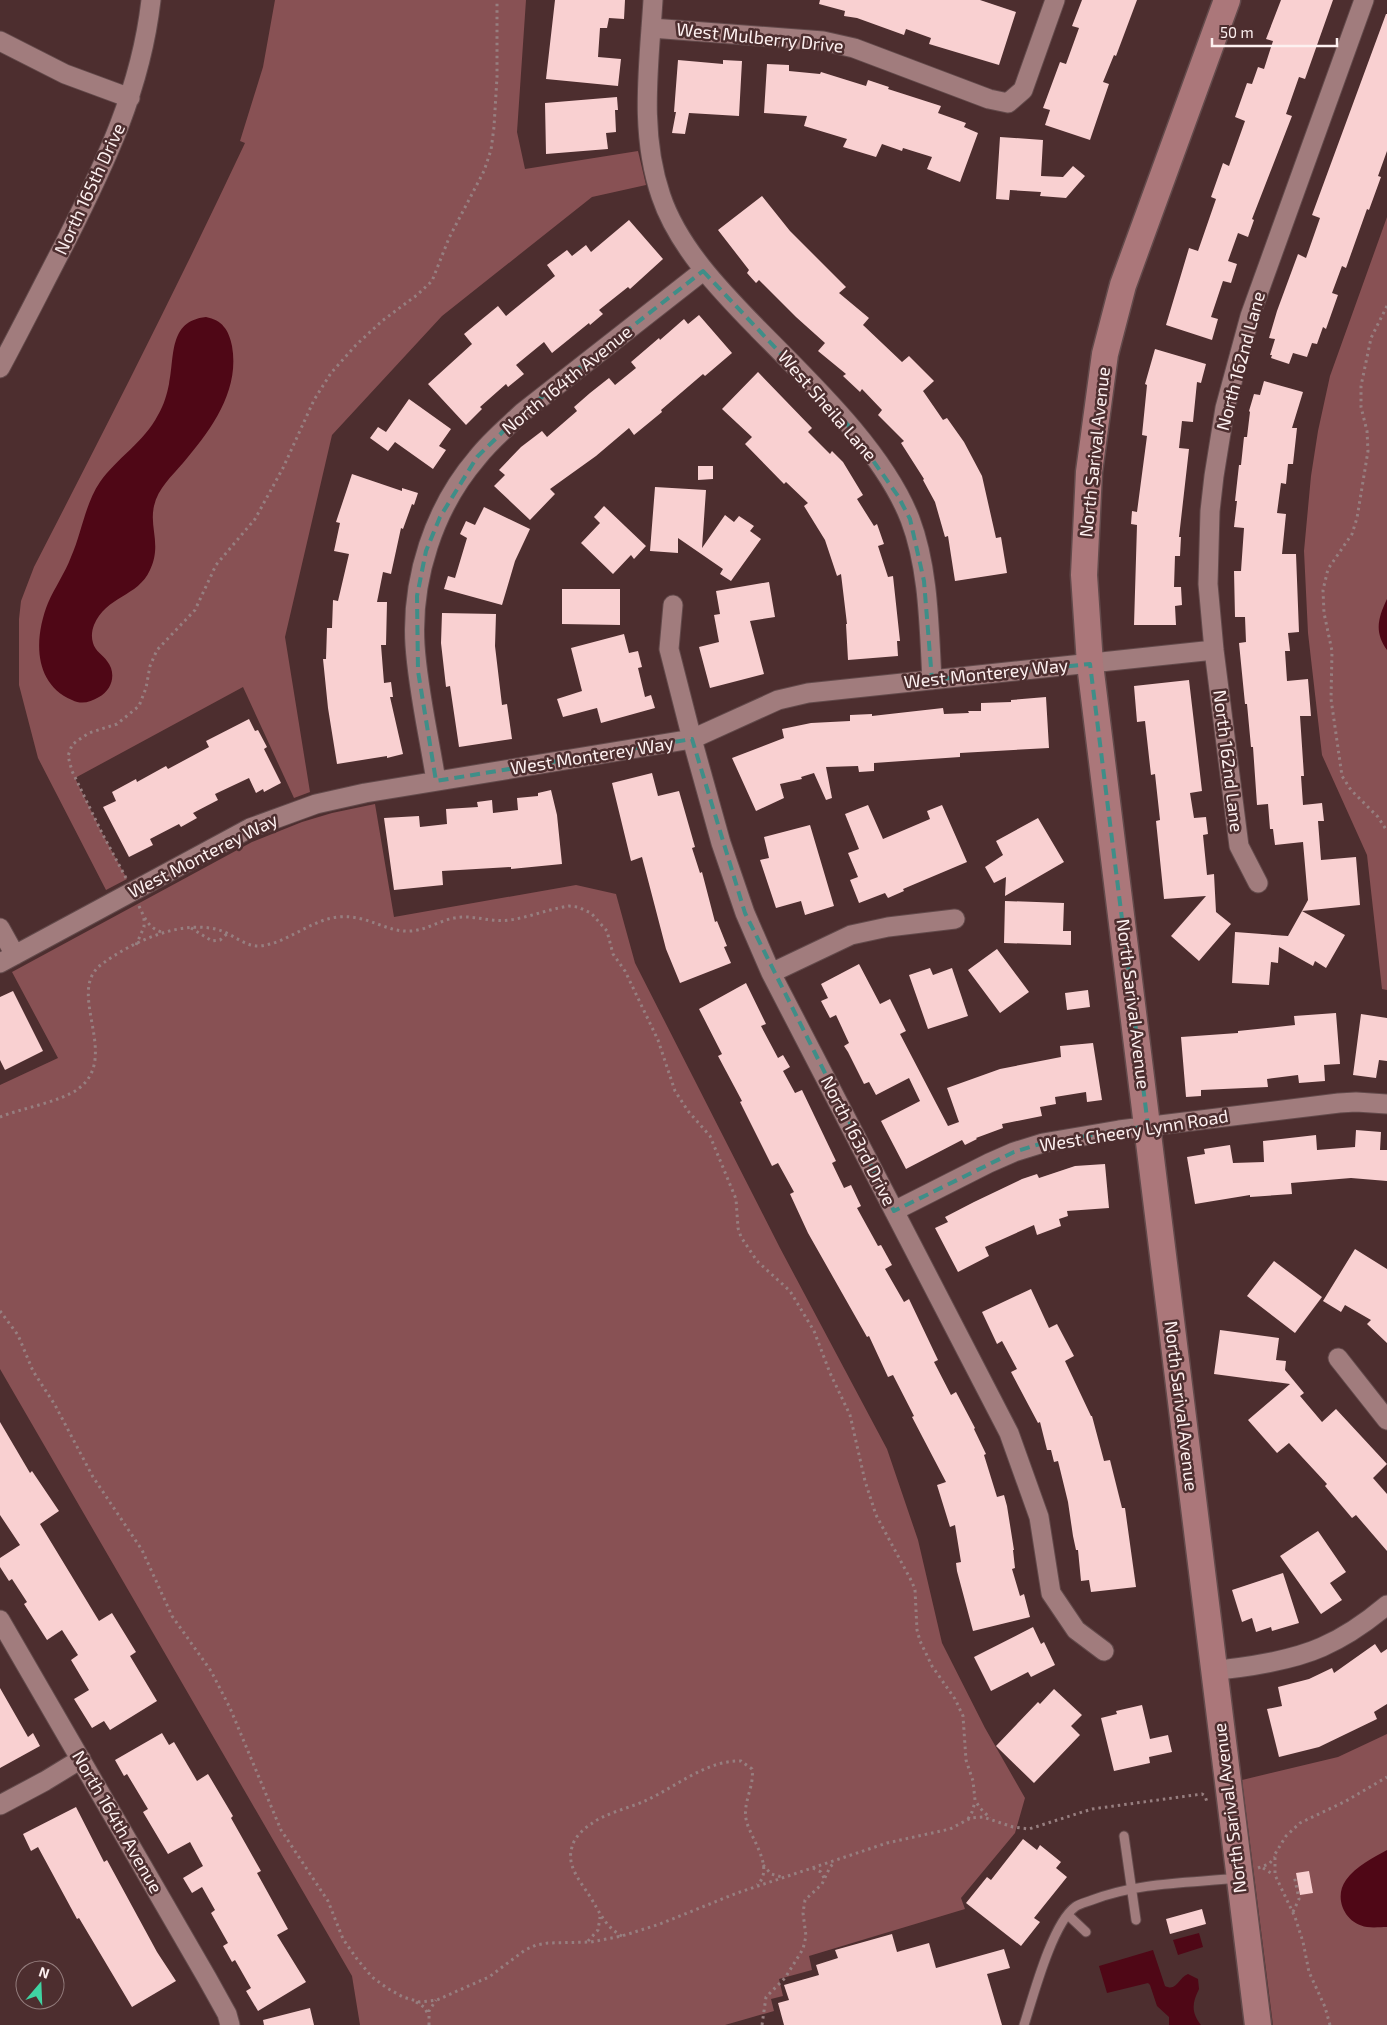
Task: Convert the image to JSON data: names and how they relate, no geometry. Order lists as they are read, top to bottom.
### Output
{
  "streets": {
    "street": [
      "West Mulberry Drive",
      "North 165th Drive",
      "North 162nd Lane",
      "North 164th Avenue",
      "West Sheila Lane",
      "North Sarival Avenue",
      "West Monterey Way",
      "West Cheery Lynn Road",
      "North 163rd Drive"
    ]
  },
  "crossings": [
    ["North 162nd Lane", "West Monterey Way"],
    ["North 164th Avenue", "West Sheila Lane"],
    ["North 164th Avenue", "West Monterey Way"],
    ["West Sheila Lane", "West Monterey Way"],
    ["North Sarival Avenue", "West Monterey Way"],
    ["North Sarival Avenue", "West Cheery Lynn Road"],
    ["West Monterey Way", "North 163rd Drive"],
    ["West Cheery Lynn Road", "North 163rd Drive"]
  ],
  "scale_bar": "50 m",
  "north": "top"
}
